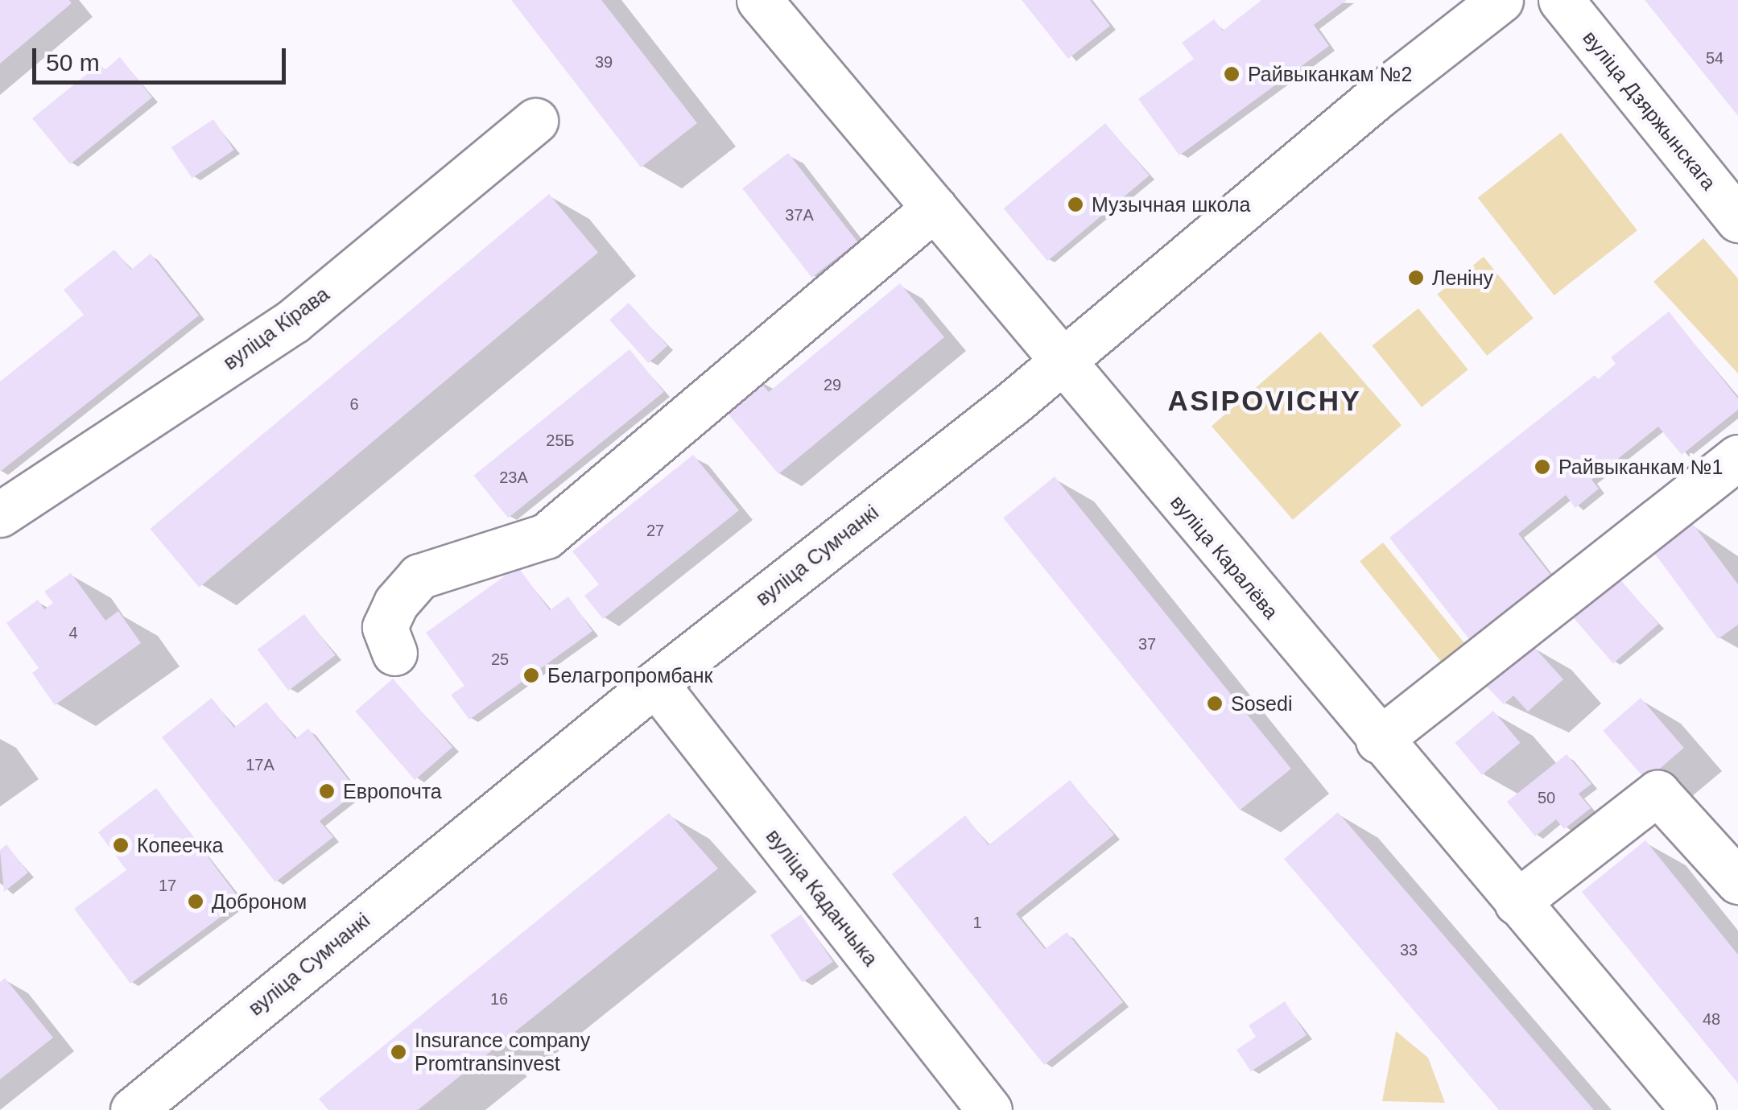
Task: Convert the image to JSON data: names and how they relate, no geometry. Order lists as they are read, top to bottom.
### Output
{
  "streets": {
    "street": [
      "вуліца Дзяржынскага",
      "вуліца Кірава",
      "вуліца Сумчанкі",
      "вуліца Каралёва",
      "вуліца Каданчыка"
    ]
  },
  "crossings": [
    ["вуліца Сумчанкі", "вуліца Каралёва"],
    ["вуліца Сумчанкі", "вуліца Каданчыка"]
  ],
  "districts": ["ASIPOVICHY"],
  "places": [
    "Райвыканкам №2",
    "Музычная школа",
    "Леніну",
    "Райвыканкам №1",
    "Белагропромбанк",
    "Sosedi",
    "Европочта",
    "Копеечка",
    "Доброном",
    "Insurance company Promtransinvest"
  ],
  "house_numbers": [
    "54",
    "39",
    "37А",
    "29",
    "6",
    "25Б",
    "23А",
    "27",
    "4",
    "37",
    "25",
    "17А",
    "50",
    "17",
    "1",
    "33",
    "16",
    "48"
  ],
  "scale_bar": "50 m"
}
